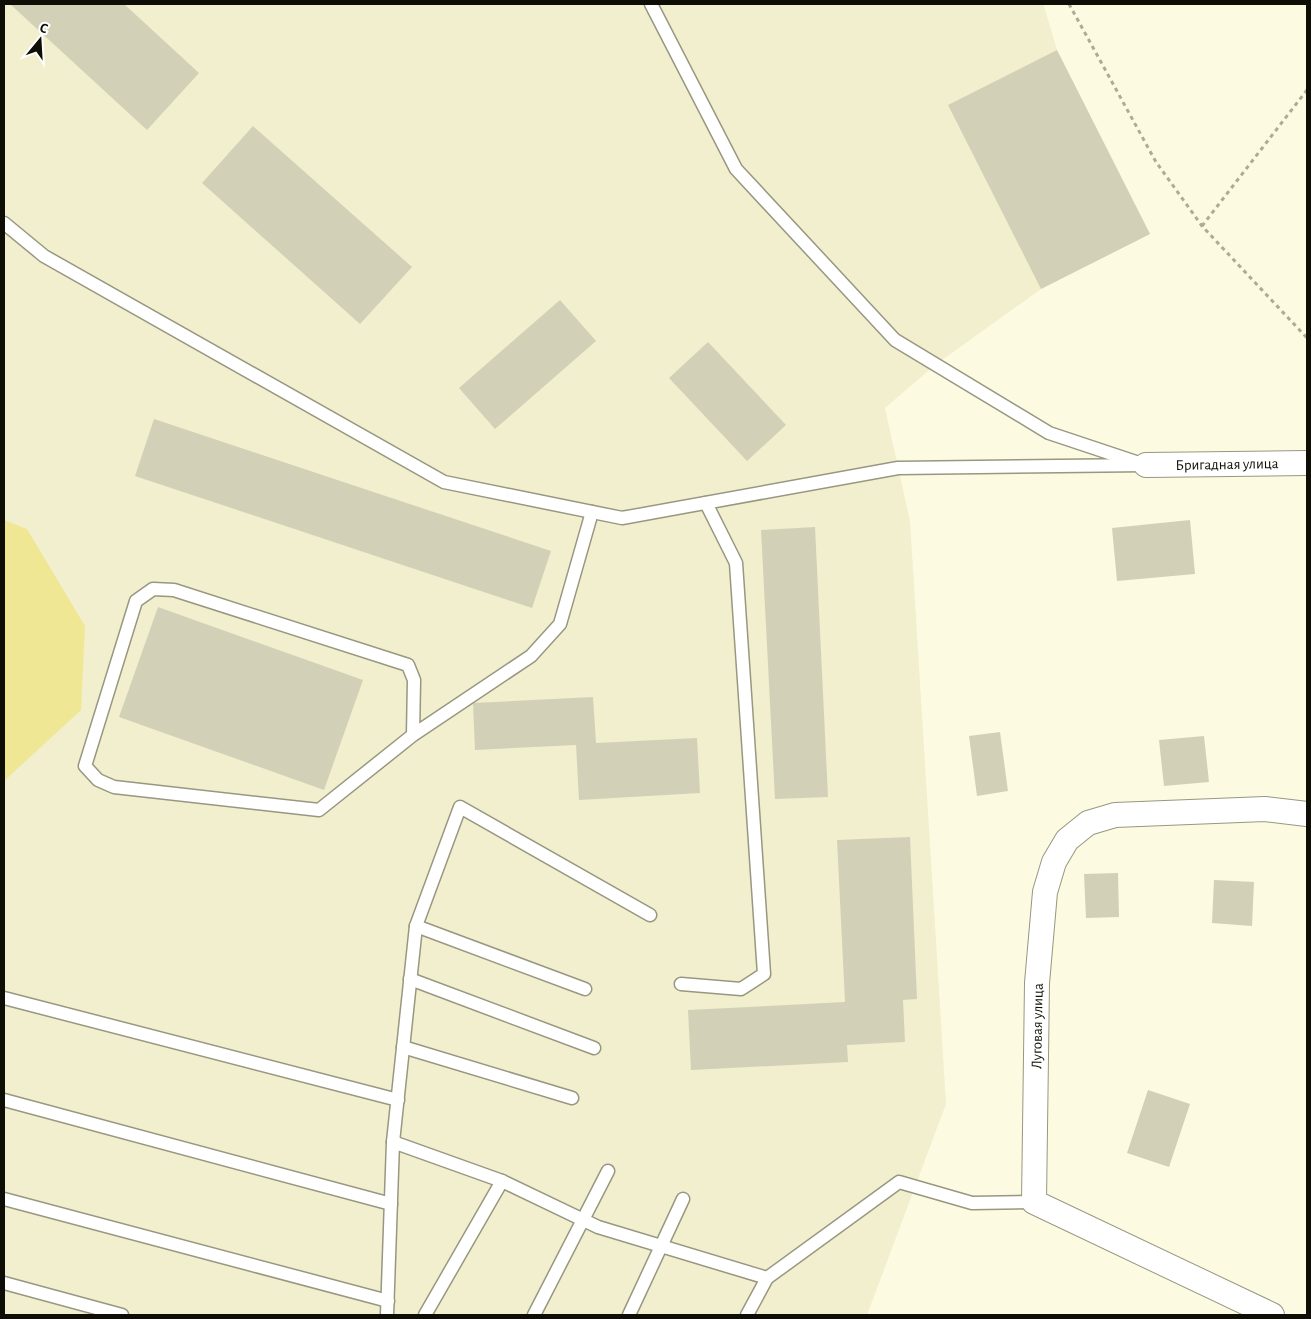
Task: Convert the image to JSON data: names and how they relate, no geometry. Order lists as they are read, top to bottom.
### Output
{
  "streets": {
    "street": ["Бригадная улица", "Луговая улица"]
  },
  "north": "top"
}
